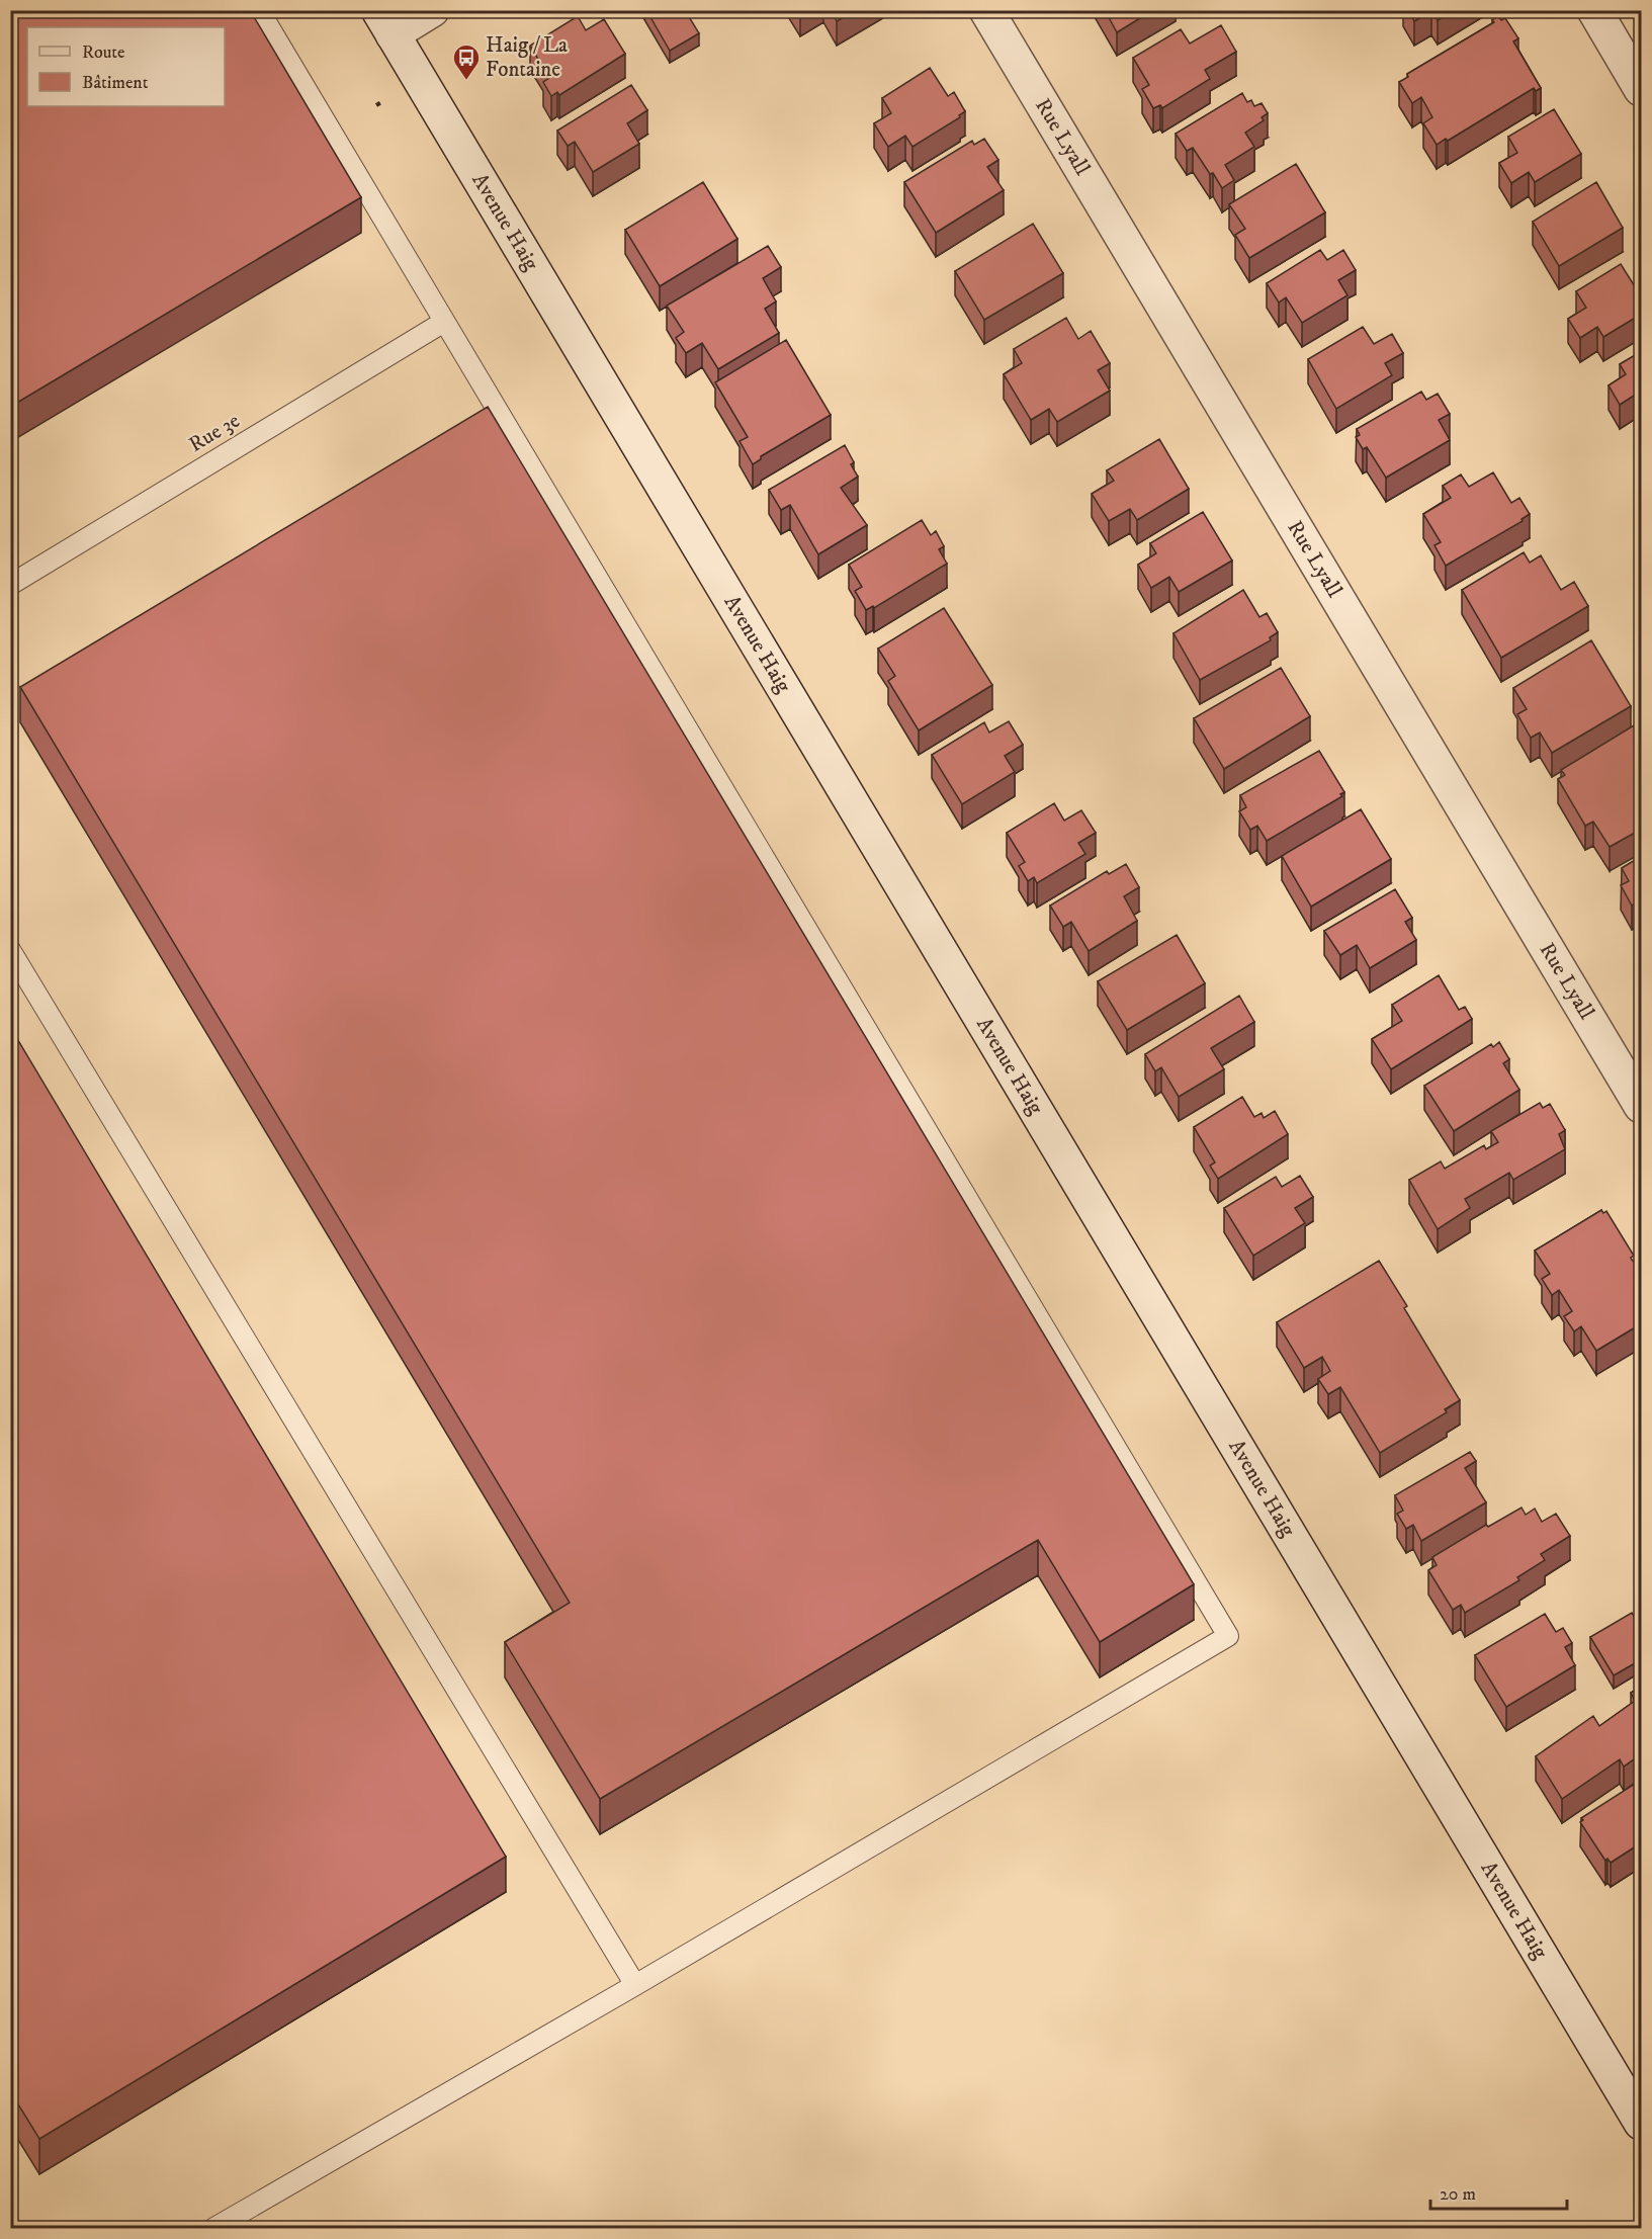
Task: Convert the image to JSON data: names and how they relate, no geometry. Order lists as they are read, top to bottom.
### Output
{
  "streets": {
    "street": ["Rue Lyall", "Avenue Haig"],
    "lane": ["Rue 3e"]
  },
  "places": {
    "bus stop": ["Haig / La Fontaine"]
  },
  "legend": ["Route", "Bâtiment"],
  "scale_bar": "20 m"
}
